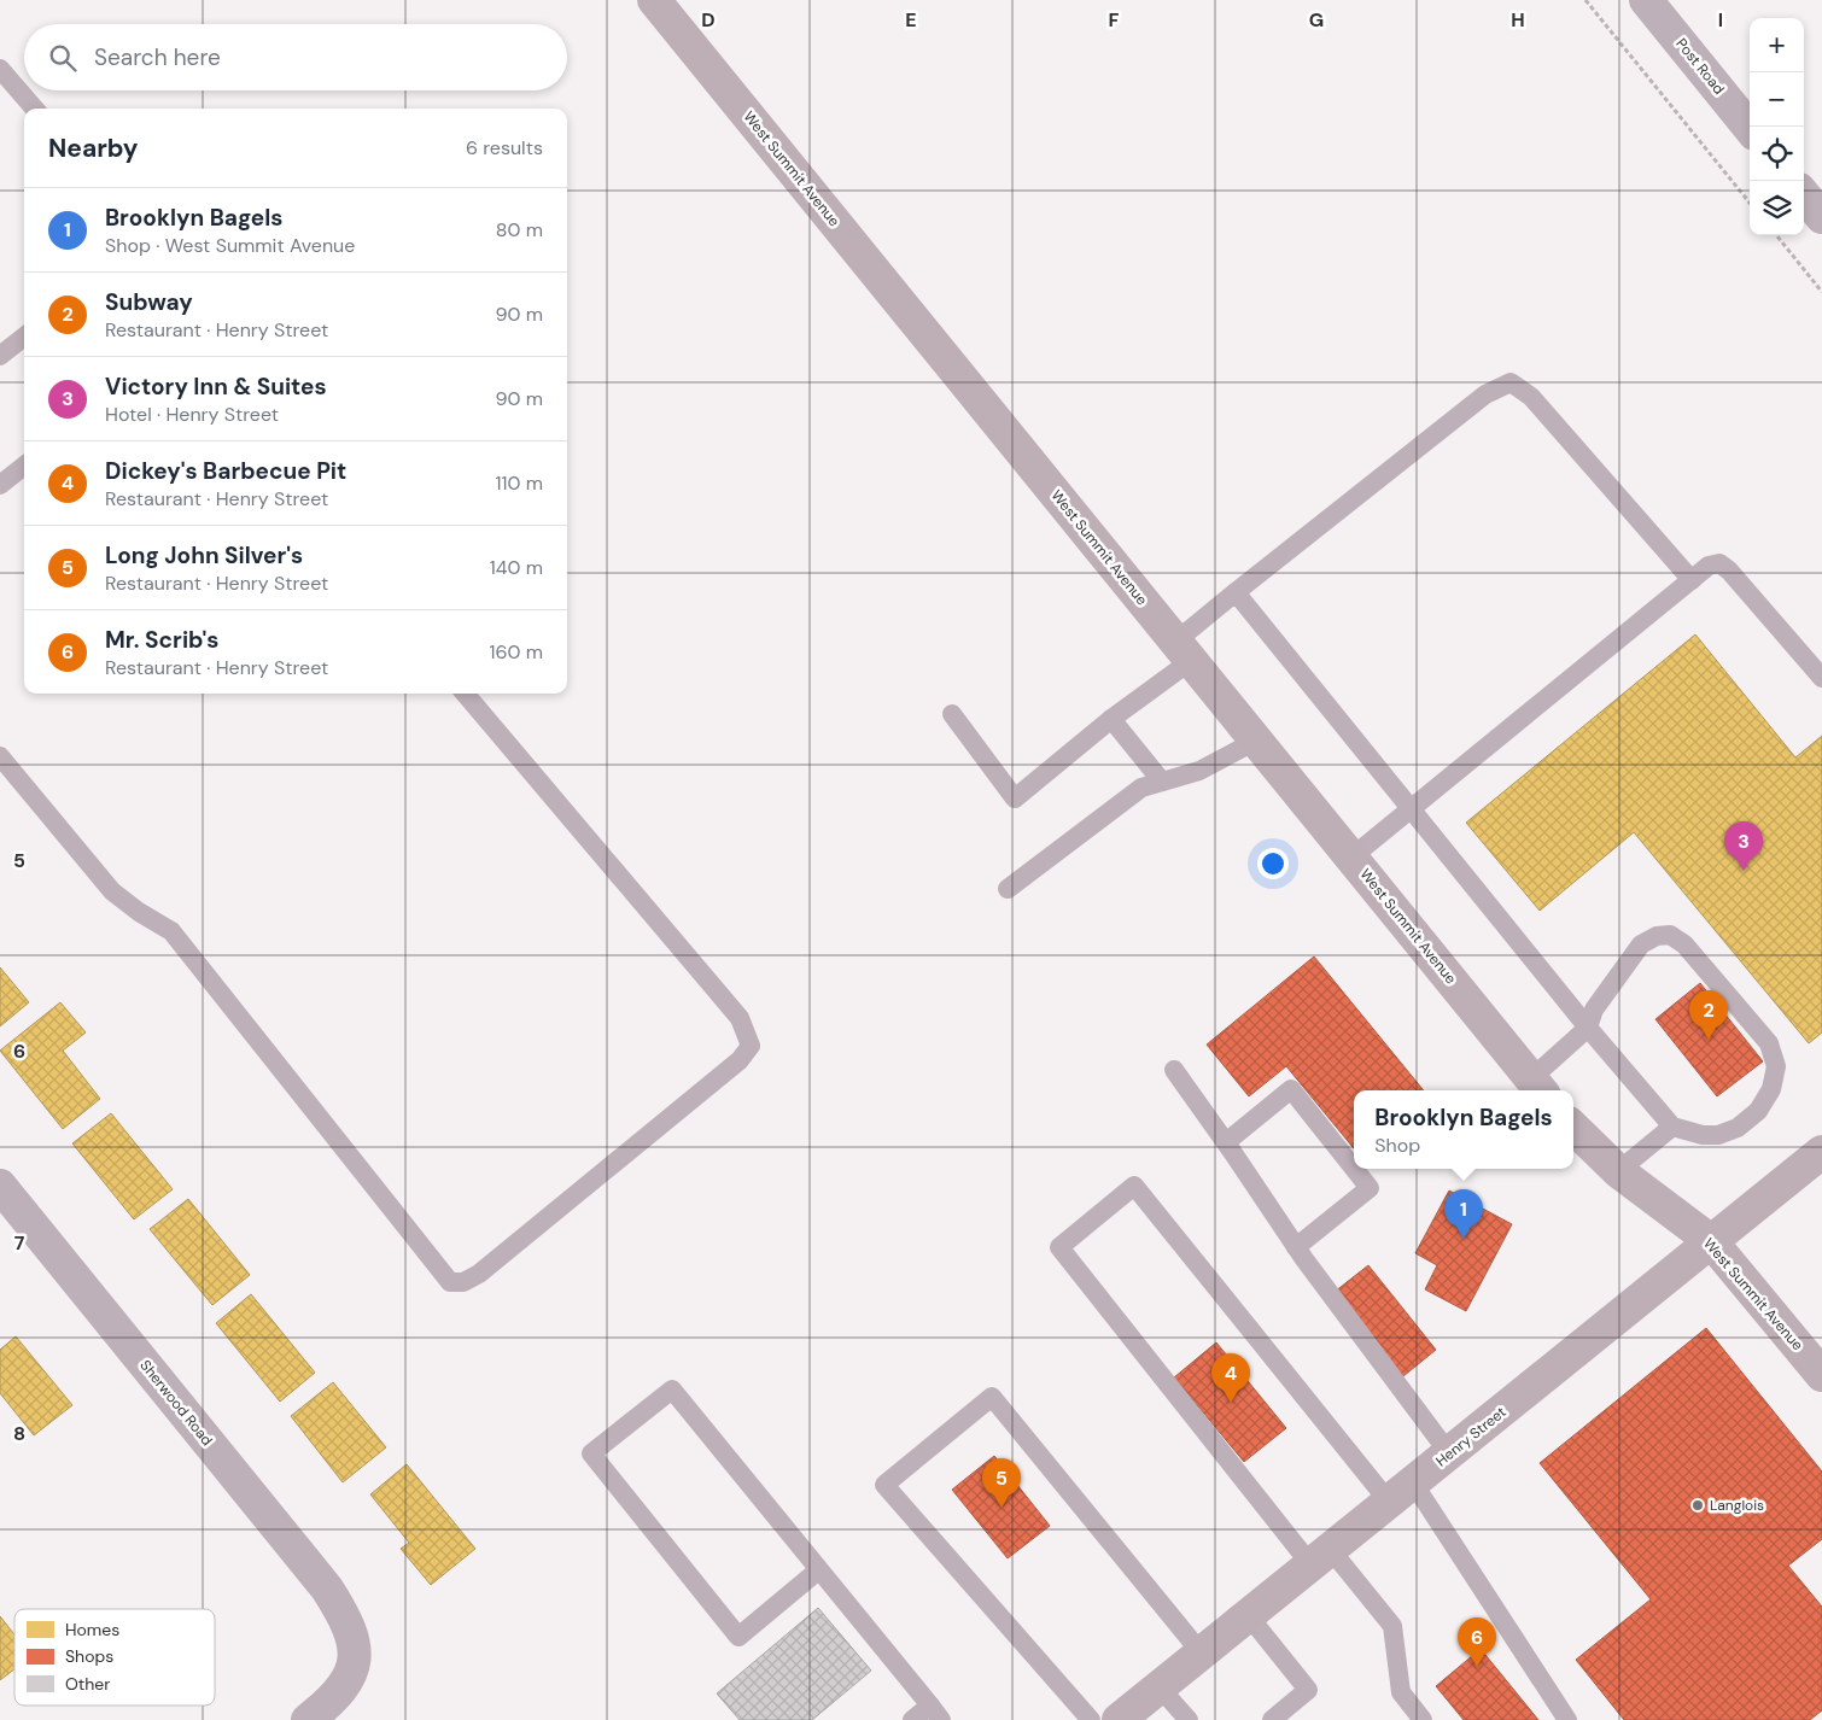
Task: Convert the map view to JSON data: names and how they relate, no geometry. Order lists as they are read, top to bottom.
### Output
{
  "streets": {
    "street": [
      "Post Road",
      "West Summit Avenue",
      "Sherwood Road",
      "Henry Street"
    ]
  },
  "crossings": [
    ["West Summit Avenue", "Henry Street"]
  ],
  "places": ["Langlois"],
  "legend": ["Homes", "Shops", "Other"],
  "page": {
    "map_buttons": ["+", "−"],
    "search": "Search here",
    "heading": ["Nearby", "6 results"],
    "list": [
      {
        "mark": "1",
        "name": "Brooklyn Bagels",
        "note": "Shop · West Summit Avenue",
        "value": "80 m"
      },
      {
        "mark": "2",
        "name": "Subway",
        "note": "Restaurant · Henry Street",
        "value": "90 m"
      },
      {
        "mark": "3",
        "name": "Victory Inn & Suites",
        "note": "Hotel · Henry Street",
        "value": "90 m"
      },
      {
        "mark": "4",
        "name": "Dickey's Barbecue Pit",
        "note": "Restaurant · Henry Street",
        "value": "110 m"
      },
      {
        "mark": "5",
        "name": "Long John Silver's",
        "note": "Restaurant · Henry Street",
        "value": "140 m"
      },
      {
        "mark": "6",
        "name": "Mr. Scrib's",
        "note": "Restaurant · Henry Street",
        "value": "160 m"
      }
    ],
    "pins": [
      "3",
      "2",
      "1",
      "4",
      "5",
      "6"
    ],
    "popup": ["Brooklyn Bagels", "Shop"]
  },
  "grid": {
    "columns": [
      "D",
      "E",
      "F",
      "G",
      "H",
      "I"
    ],
    "rows": [
      "5",
      "6",
      "7",
      "8"
    ]
  }
}
